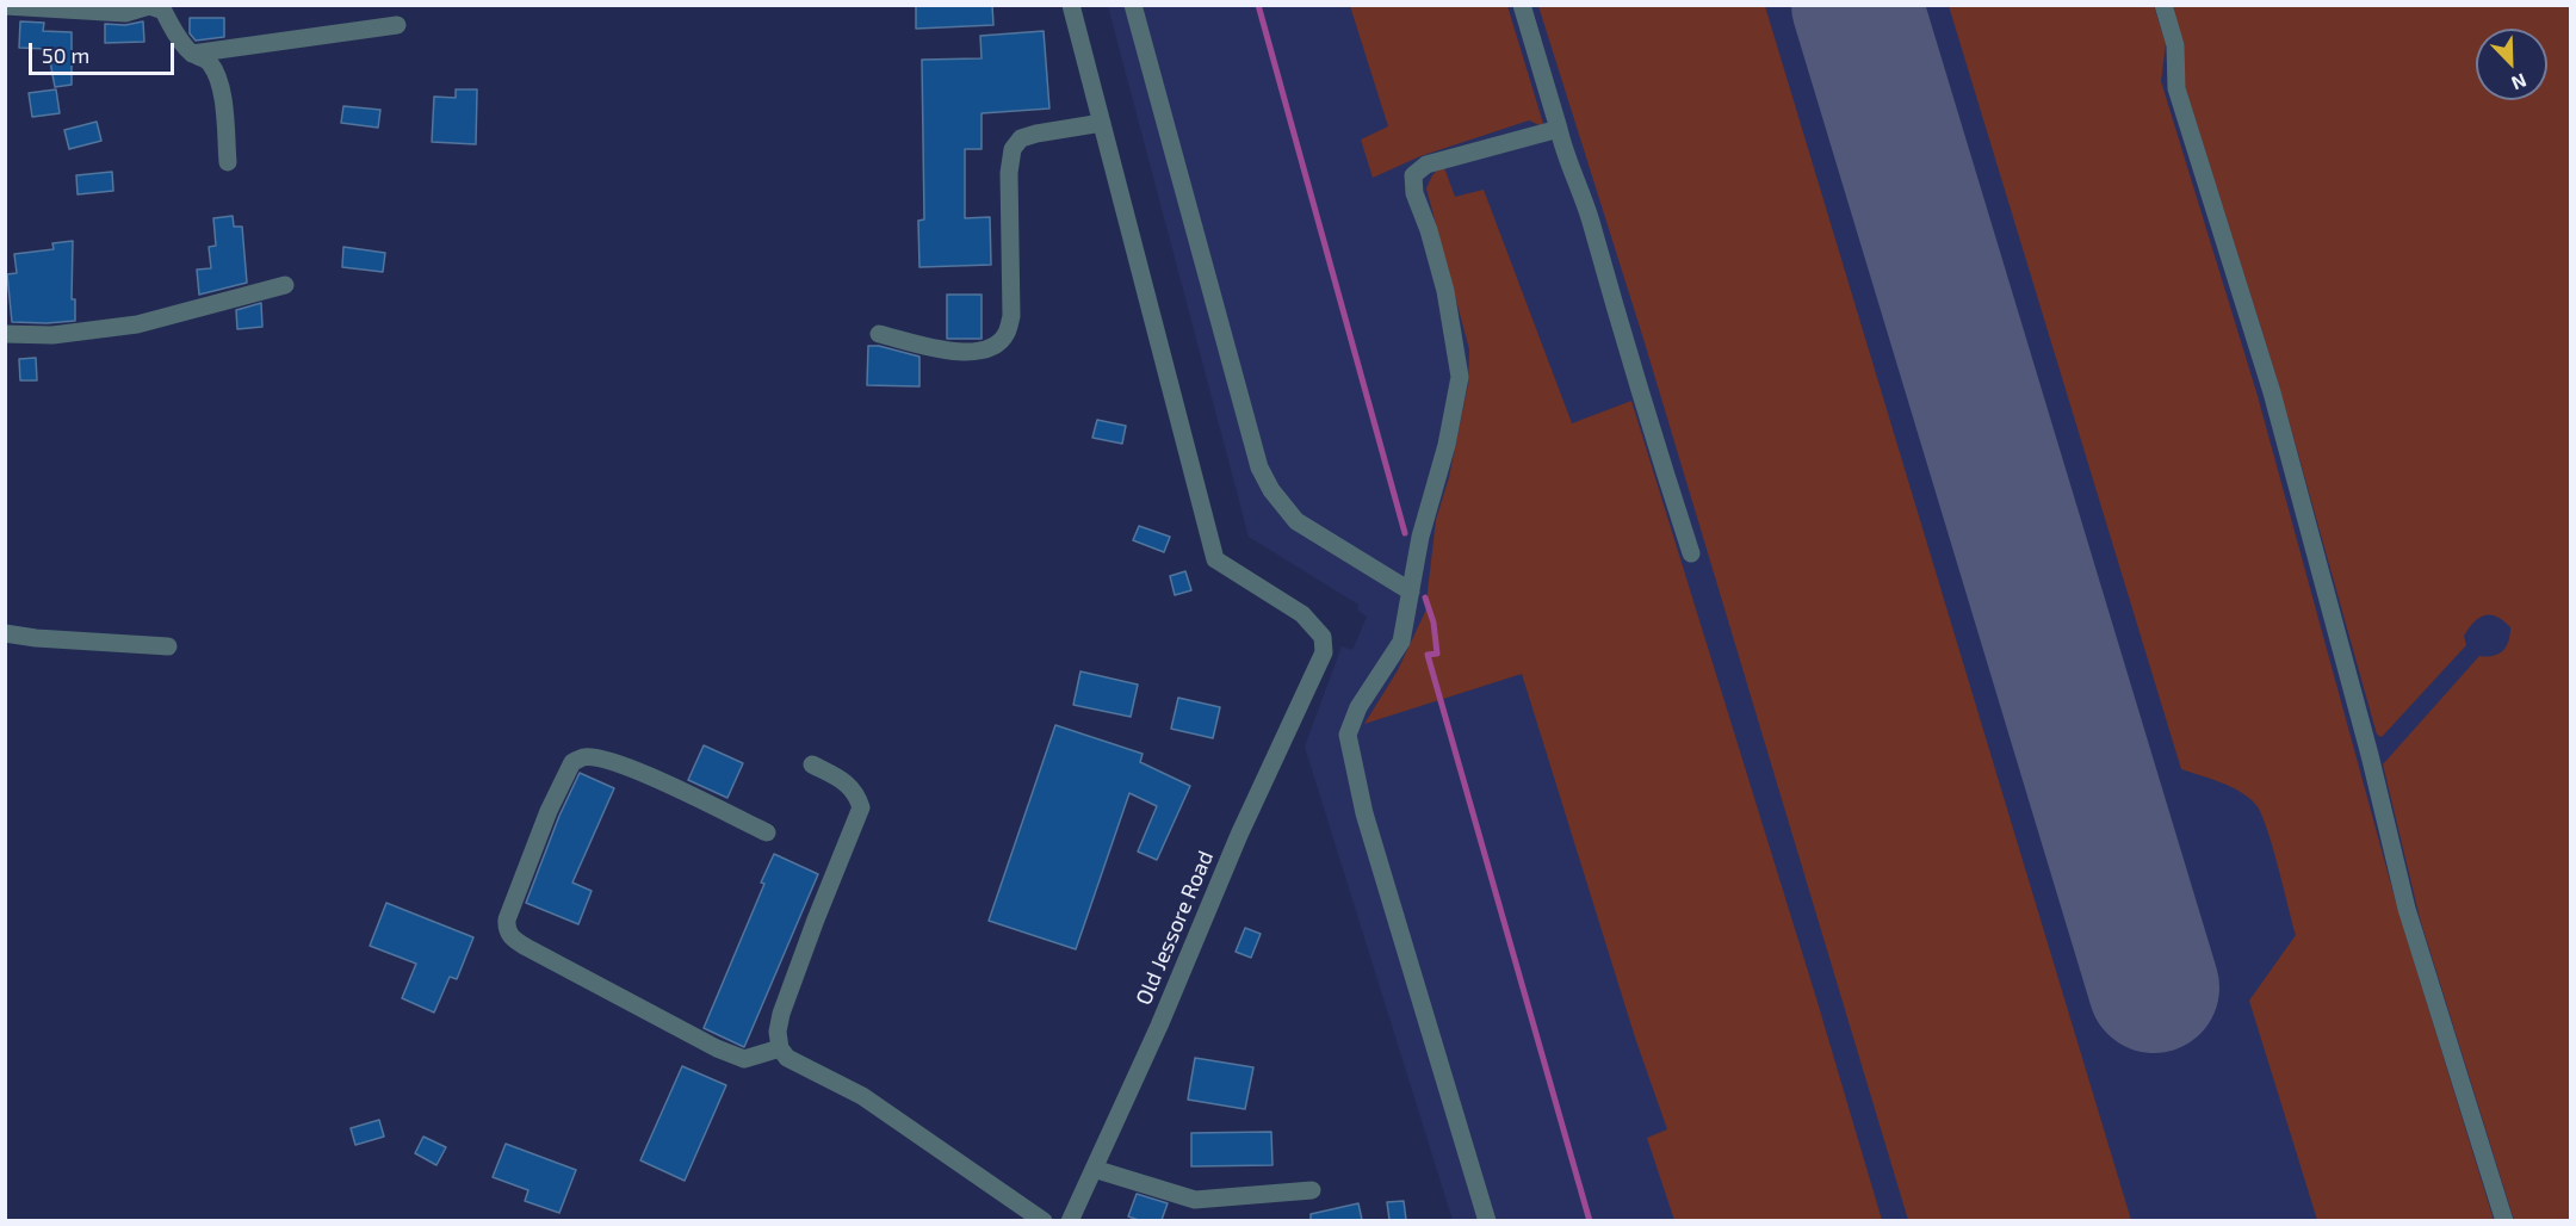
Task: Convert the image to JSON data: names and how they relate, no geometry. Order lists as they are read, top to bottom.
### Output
{
  "streets": {
    "street": ["Old Jessore Road"]
  },
  "scale_bar": "50 m",
  "north": "bottom right"
}
